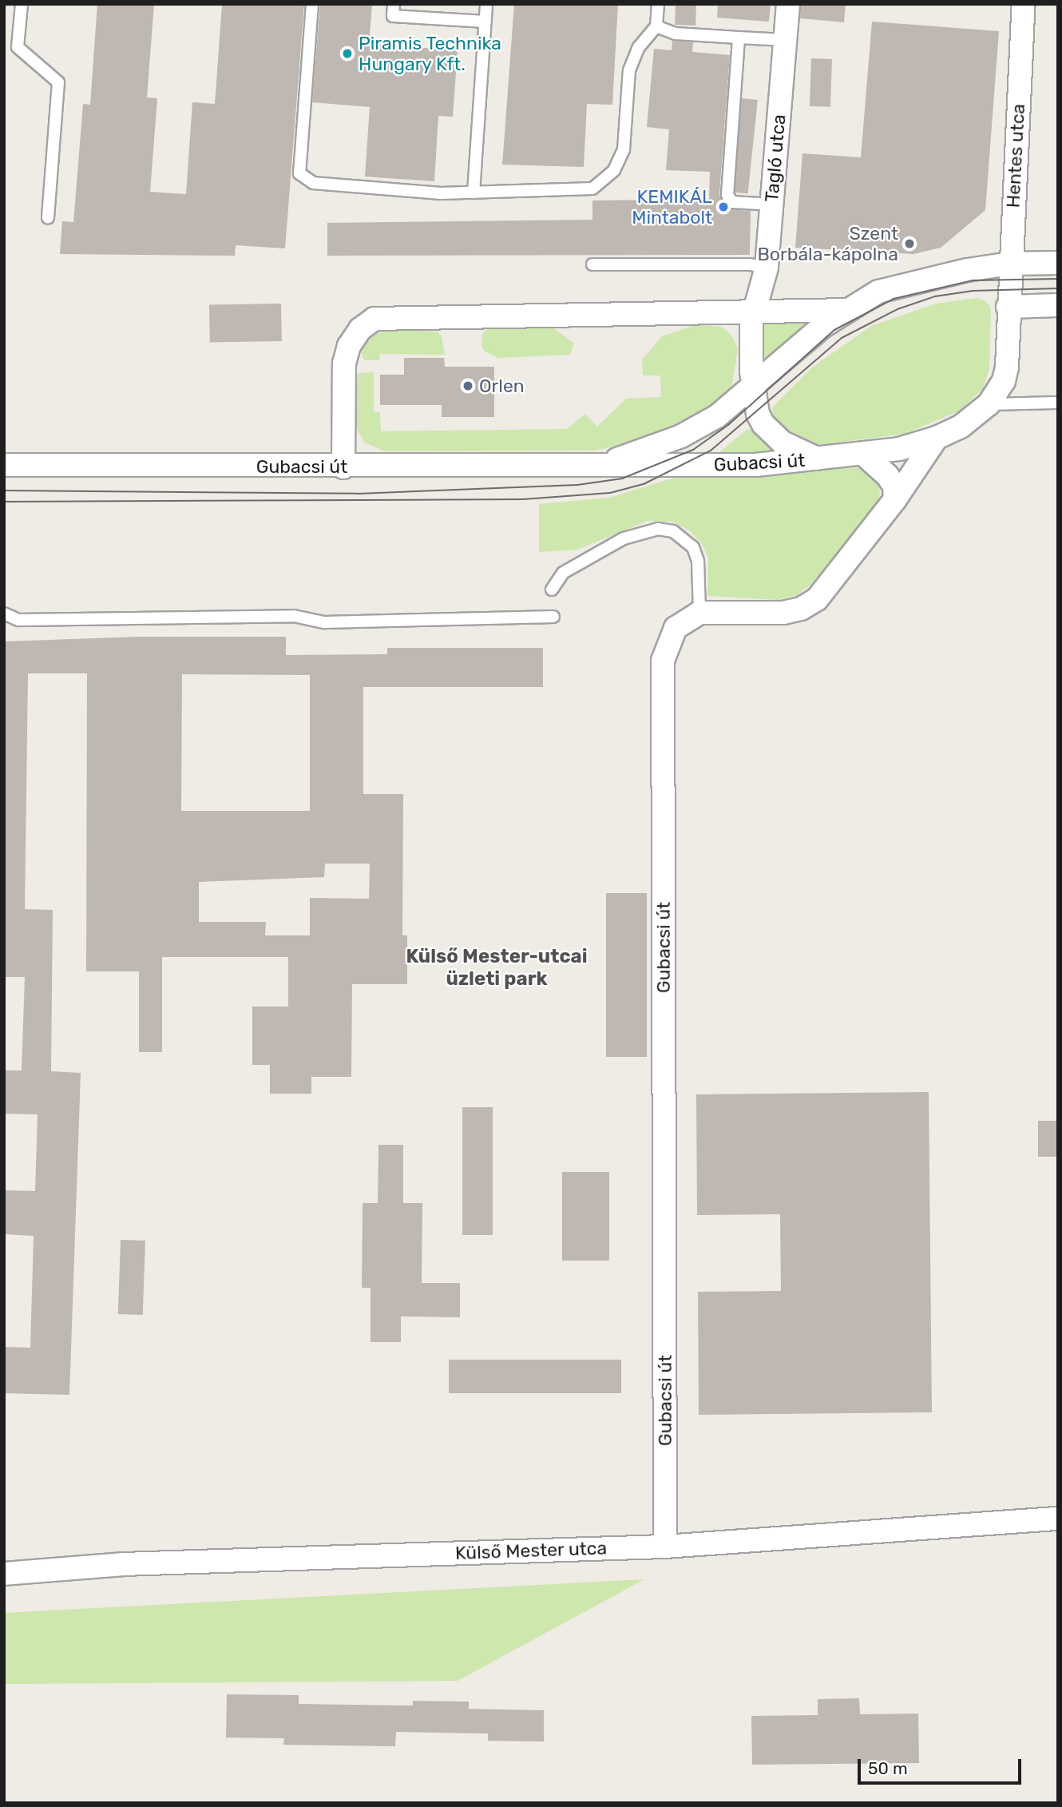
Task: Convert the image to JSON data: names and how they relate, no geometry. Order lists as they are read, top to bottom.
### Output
{
  "streets": {
    "street": [
      "Hentes utca",
      "Tagló utca",
      "Gubacsi út",
      "Külső Mester utca"
    ]
  },
  "crossings": [
    ["Hentes utca", "Gubacsi út"],
    ["Tagló utca", "Gubacsi út"],
    ["Gubacsi út", "Külső Mester utca"]
  ],
  "districts": ["Külső Mester-utcai üzleti park"],
  "places": [
    "Piramis Technika Hungary Kft.",
    "KEMIKÁL Mintabolt",
    "Szent Borbála-kápolna",
    "Orlen"
  ],
  "scale_bar": "50 m"
}
